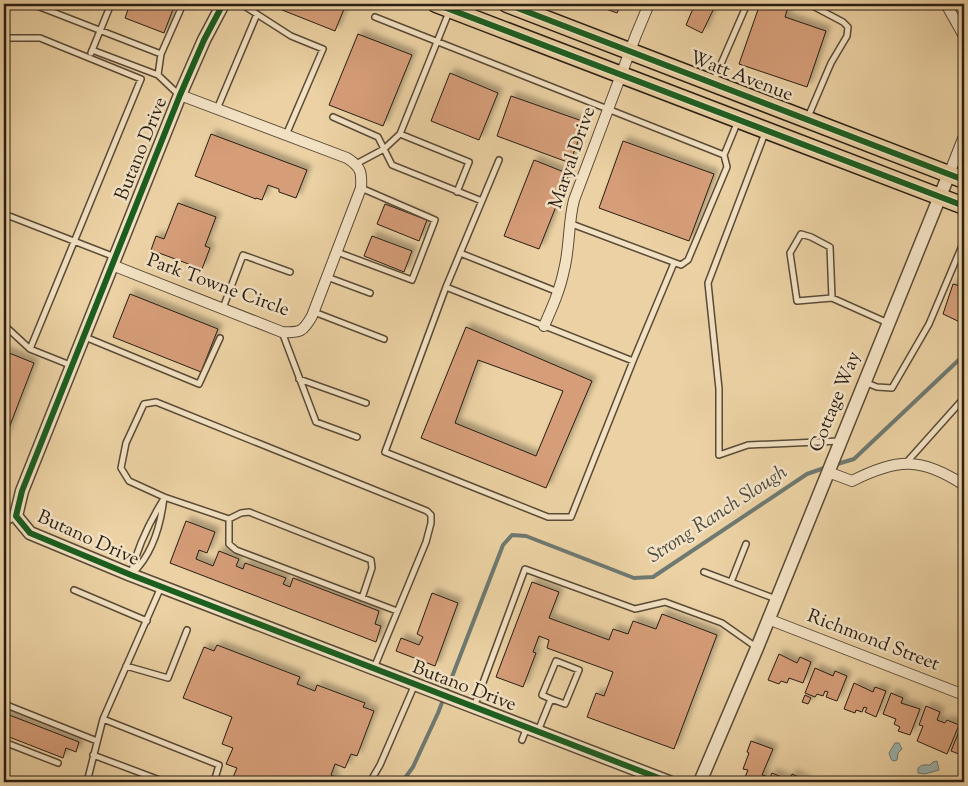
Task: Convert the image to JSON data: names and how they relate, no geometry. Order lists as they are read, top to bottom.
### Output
{
  "streets": {
    "main road": ["Watt Avenue"],
    "street": [
      "Butano Drive",
      "Maryal Drive",
      "Park Towne Circle",
      "Cottage Way",
      "Richmond Street"
    ]
  },
  "crossings": [
    ["Watt Avenue", "Maryal Drive"],
    ["Watt Avenue", "Cottage Way"],
    ["Butano Drive", "Park Towne Circle"],
    ["Cottage Way", "Richmond Street"]
  ],
  "water": ["Strong Ranch Slough"]
}
